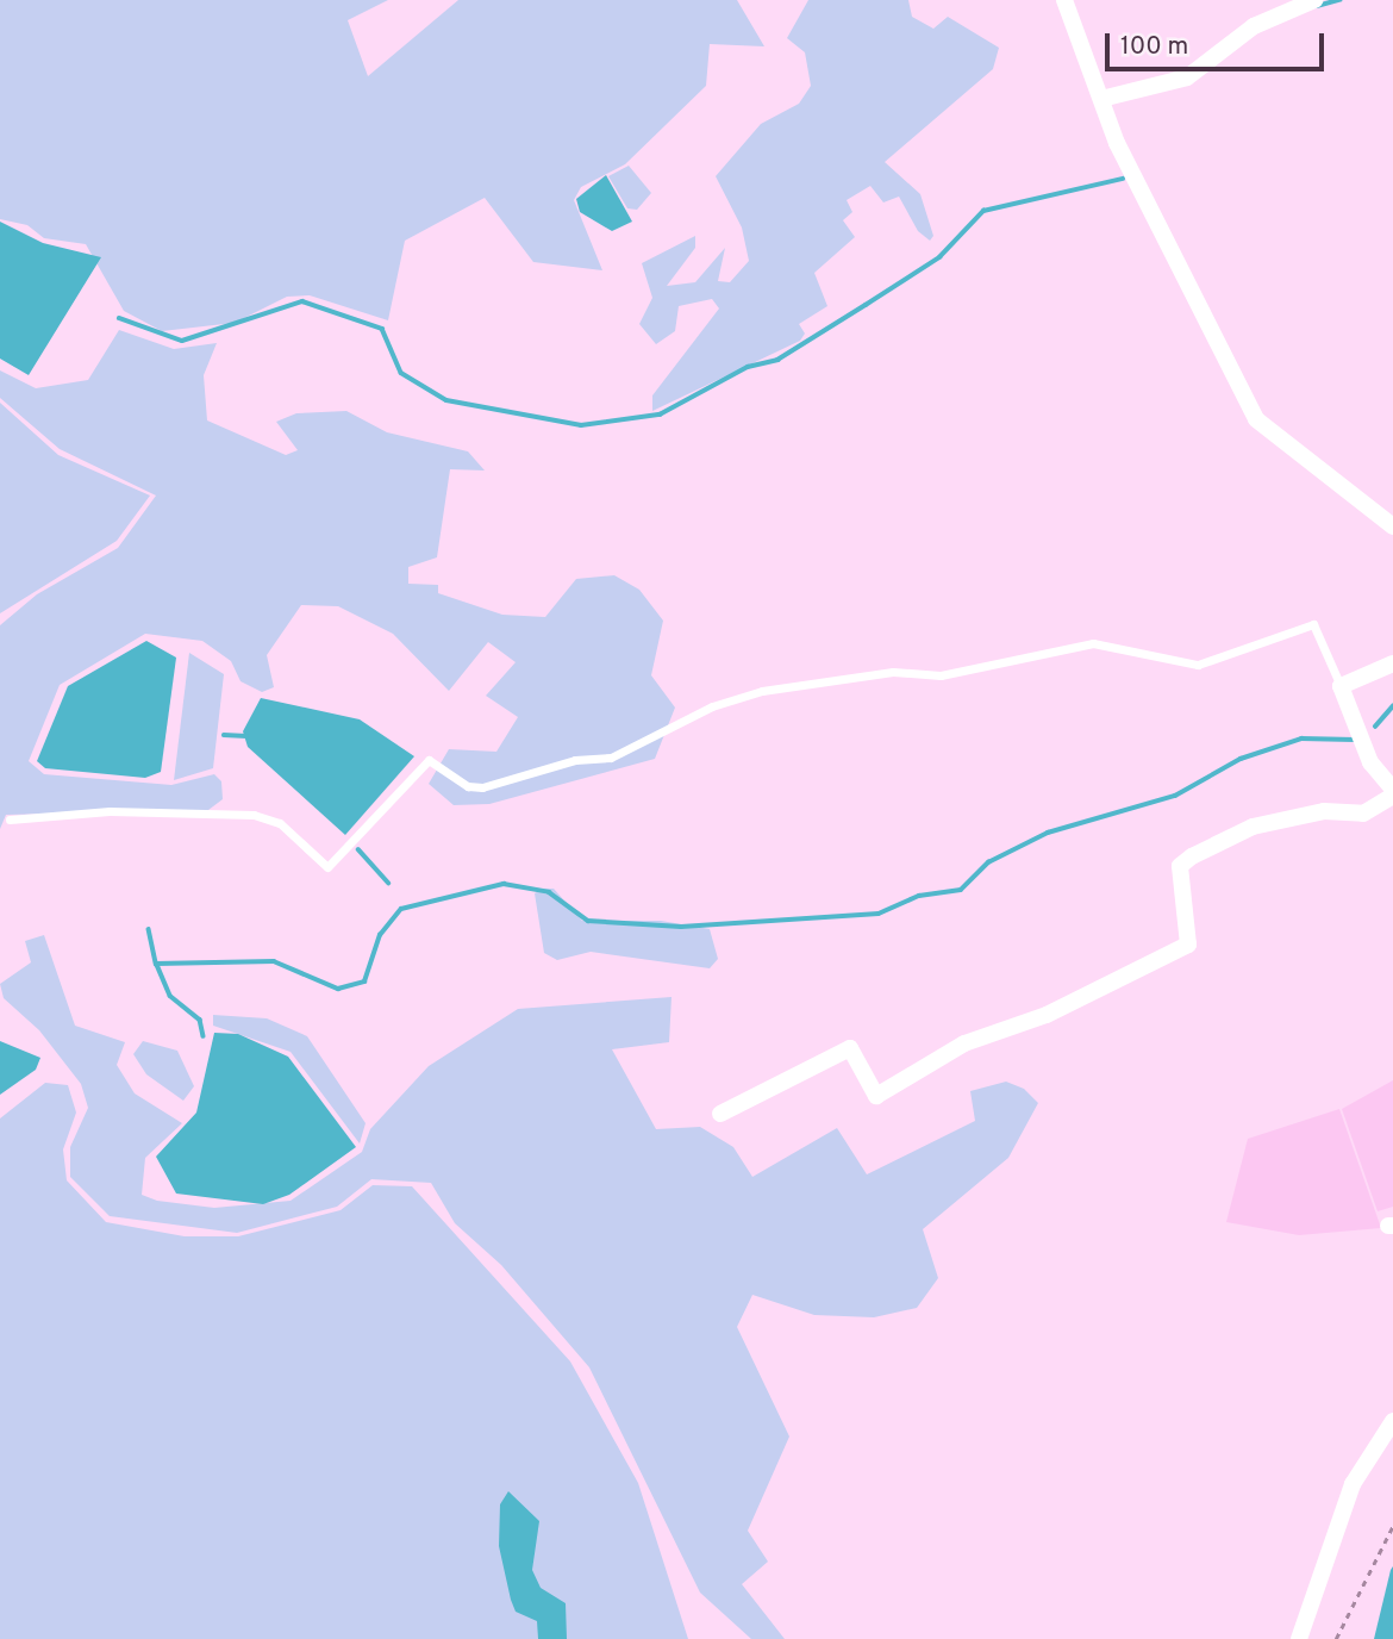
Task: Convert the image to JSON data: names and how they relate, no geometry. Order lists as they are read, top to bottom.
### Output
{
  "scale_bar": "100 m"
}
